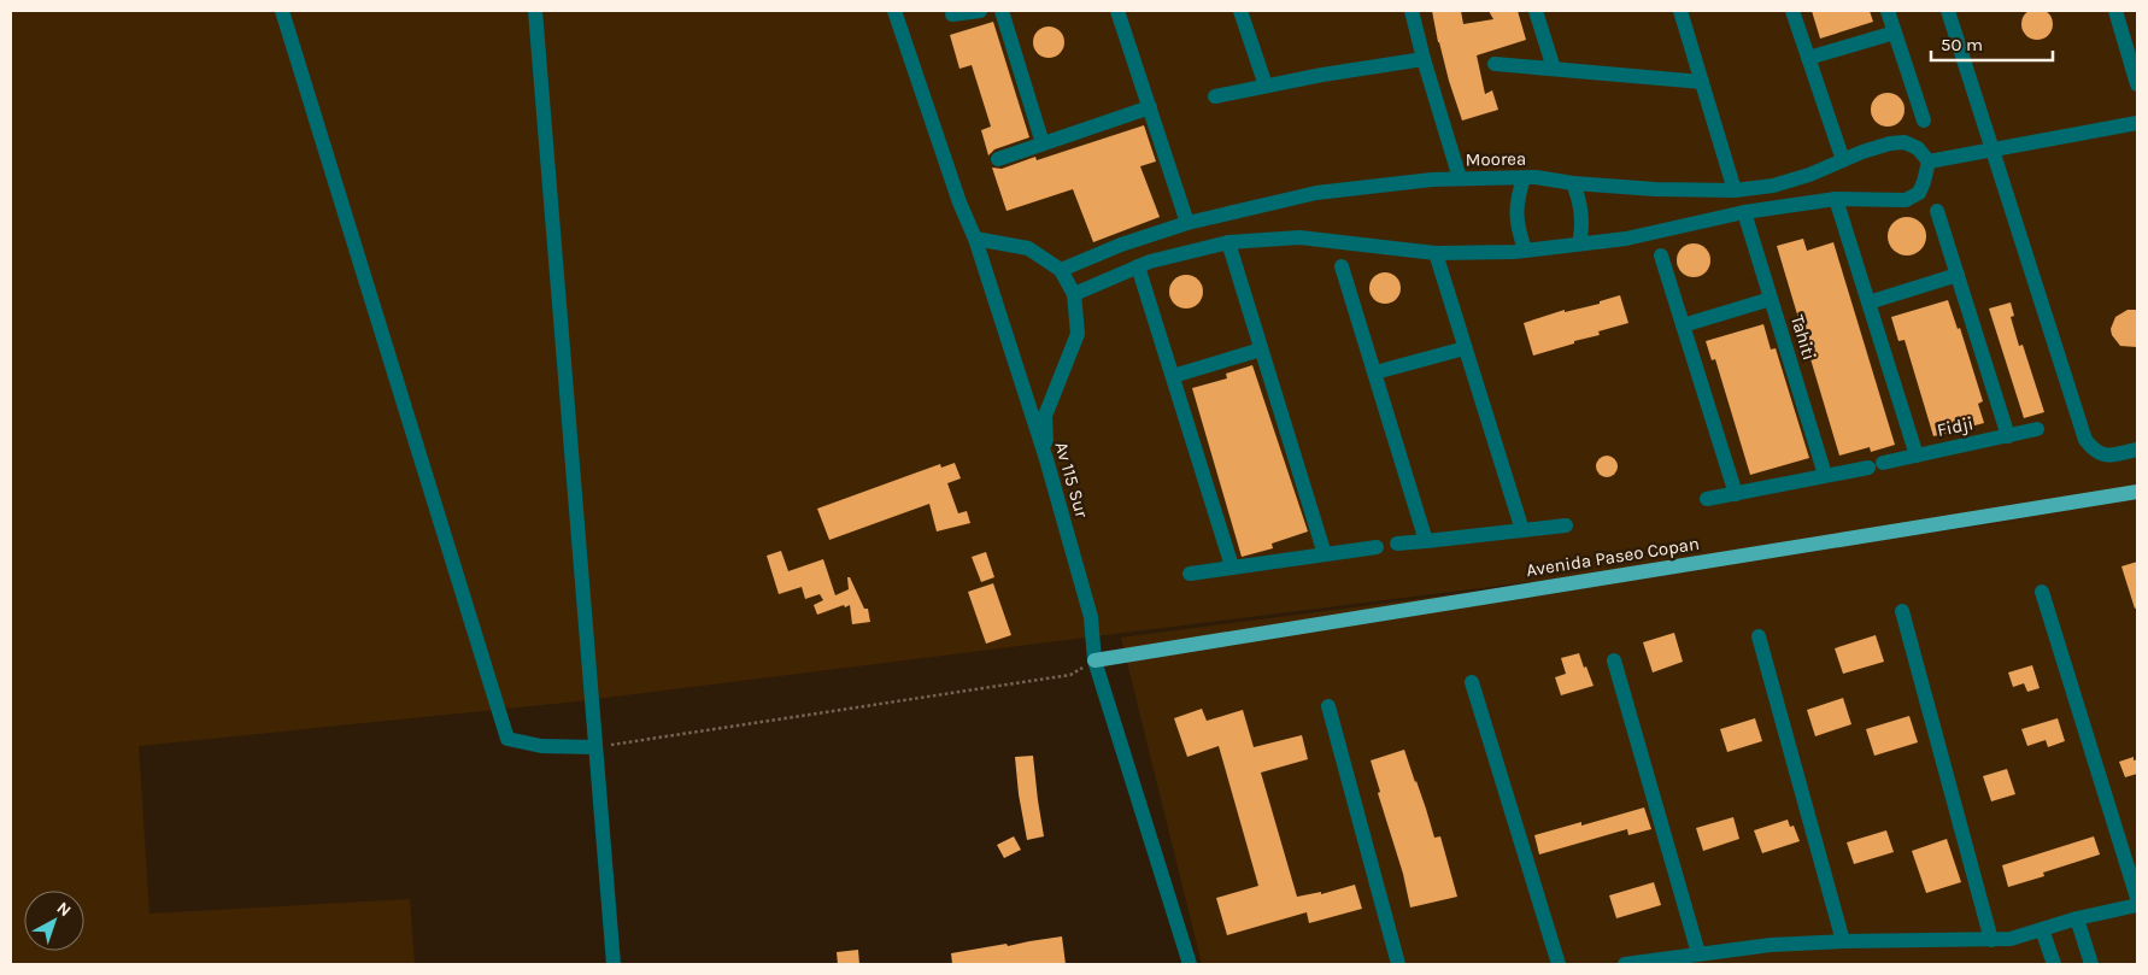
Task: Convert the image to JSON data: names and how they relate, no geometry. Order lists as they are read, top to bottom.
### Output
{
  "streets": {
    "main road": ["Avenida Paseo Copan"],
    "street": [
      "Moorea",
      "Tahiti",
      "Fidji",
      "Av 115 Sur"
    ]
  },
  "crossings": [
    ["Tahiti", "Fidji"],
    ["Av 115 Sur", "Avenida Paseo Copan"]
  ],
  "scale_bar": "50 m",
  "north": "top right"
}
